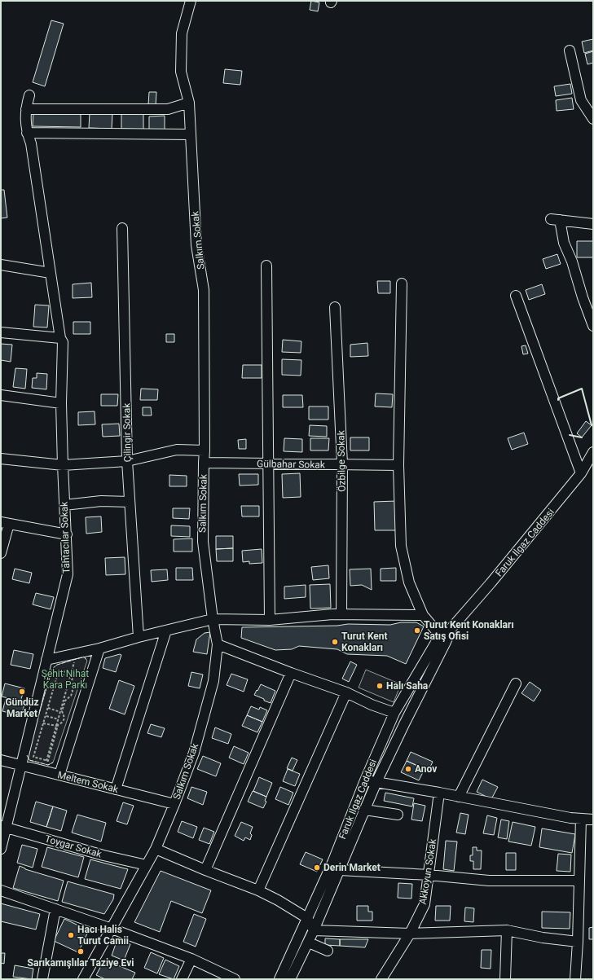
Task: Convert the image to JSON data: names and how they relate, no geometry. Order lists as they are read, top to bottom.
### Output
{
  "streets": {
    "street": [
      "Salkım Sokak",
      "Çilingir Sokak",
      "Özbilge Sokak",
      "Gülbahar Sokak",
      "Tahtacılar Sokak",
      "Faruk Ilgaz Caddesi",
      "Meltem Sokak",
      "Toygar Sokak",
      "Akkoyun Sokak"
    ]
  },
  "crossings": [
    ["Salkım Sokak", "Gülbahar Sokak"],
    ["Salkım Sokak", "Meltem Sokak"],
    ["Salkım Sokak", "Toygar Sokak"],
    ["Özbilge Sokak", "Gülbahar Sokak"],
    ["Tahtacılar Sokak", "Meltem Sokak"],
    ["Tahtacılar Sokak", "Toygar Sokak"]
  ],
  "parks": ["Şehit Nihat Kara Parkı"],
  "places": [
    "Turut Kent Konakları Satış Ofisi",
    "Turut Kent Konakları",
    "Halı Saha",
    "Gündüz Market",
    "Anov",
    "Derin Market",
    "Hacı Halis Turut Camii",
    "Sarıkamışlılar Taziye Evi"
  ]
}
